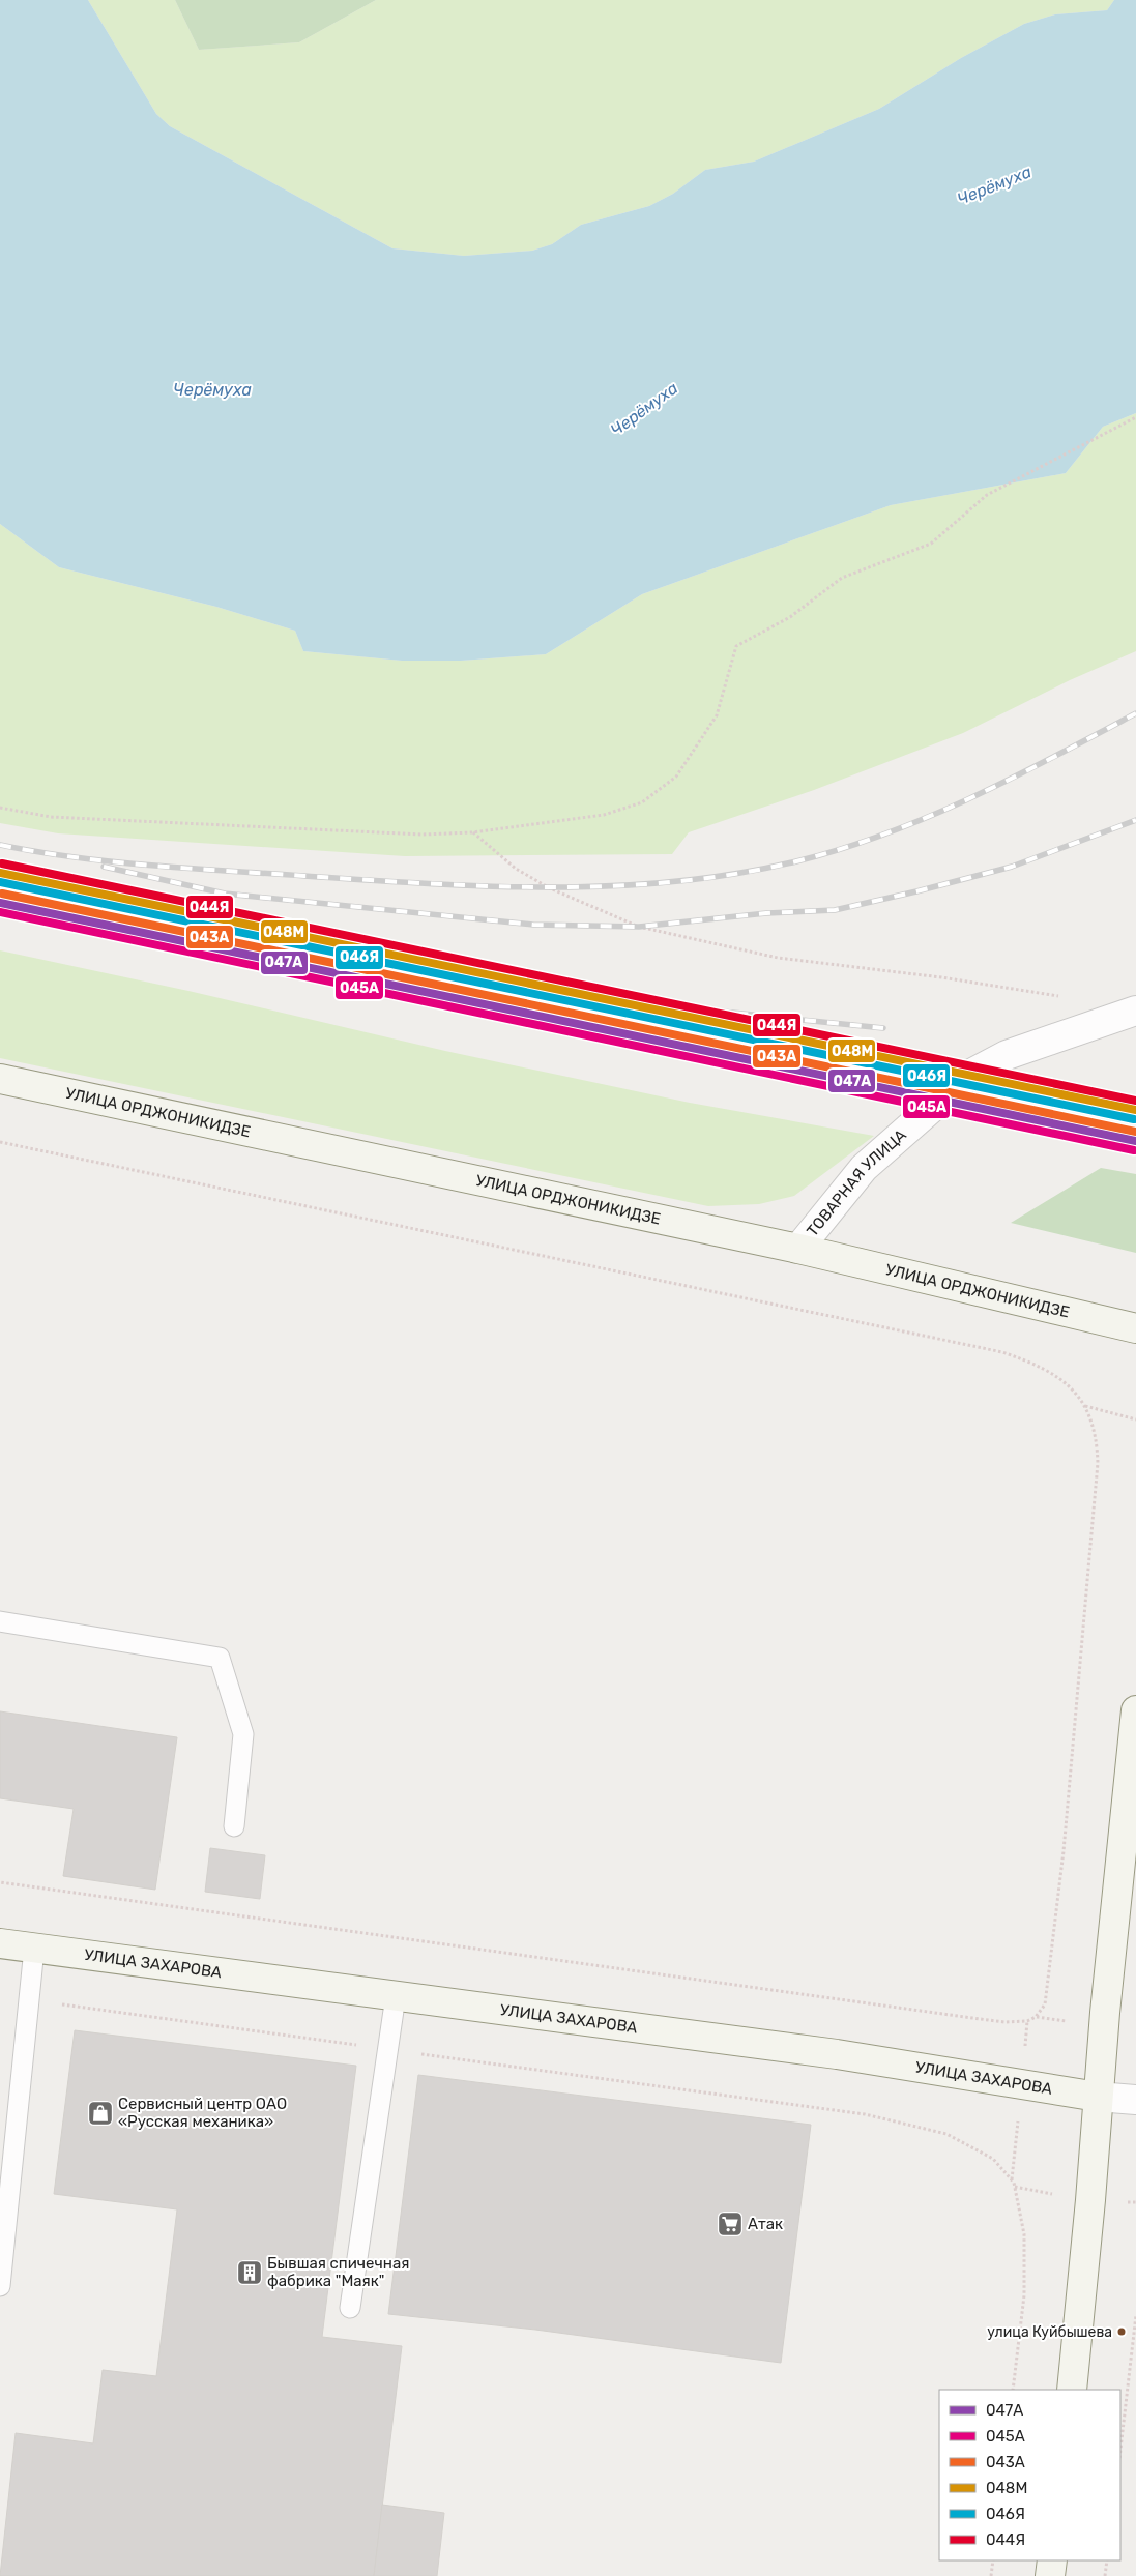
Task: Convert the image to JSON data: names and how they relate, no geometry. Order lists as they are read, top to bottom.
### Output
{
  "streets": {
    "street": ["УЛИЦА ОРДЖОНИКИДЗЕ", "ТОВАРНАЯ УЛИЦА", "УЛИЦА ЗАХАРОВА"]
  },
  "crossings": [
    ["УЛИЦА ОРДЖОНИКИДЗЕ", "ТОВАРНАЯ УЛИЦА"]
  ],
  "water": ["Черёмуха"],
  "places": {
    "shop": ["Сервисный центр ОАО «Русская механика»"],
    "supermarket": ["Атак"],
    "building": ["Бывшая спичечная фабрика \"Маяк\""],
    "other": ["улица Куйбышева"]
  },
  "lines": [
    "transit line 044Я",
    "transit line 048М",
    "transit line 046Я",
    "transit line 043А",
    "transit line 047А",
    "transit line 045А"
  ],
  "legend": [
    "047А",
    "045А",
    "043А",
    "048М",
    "046Я",
    "044Я"
  ]
}
